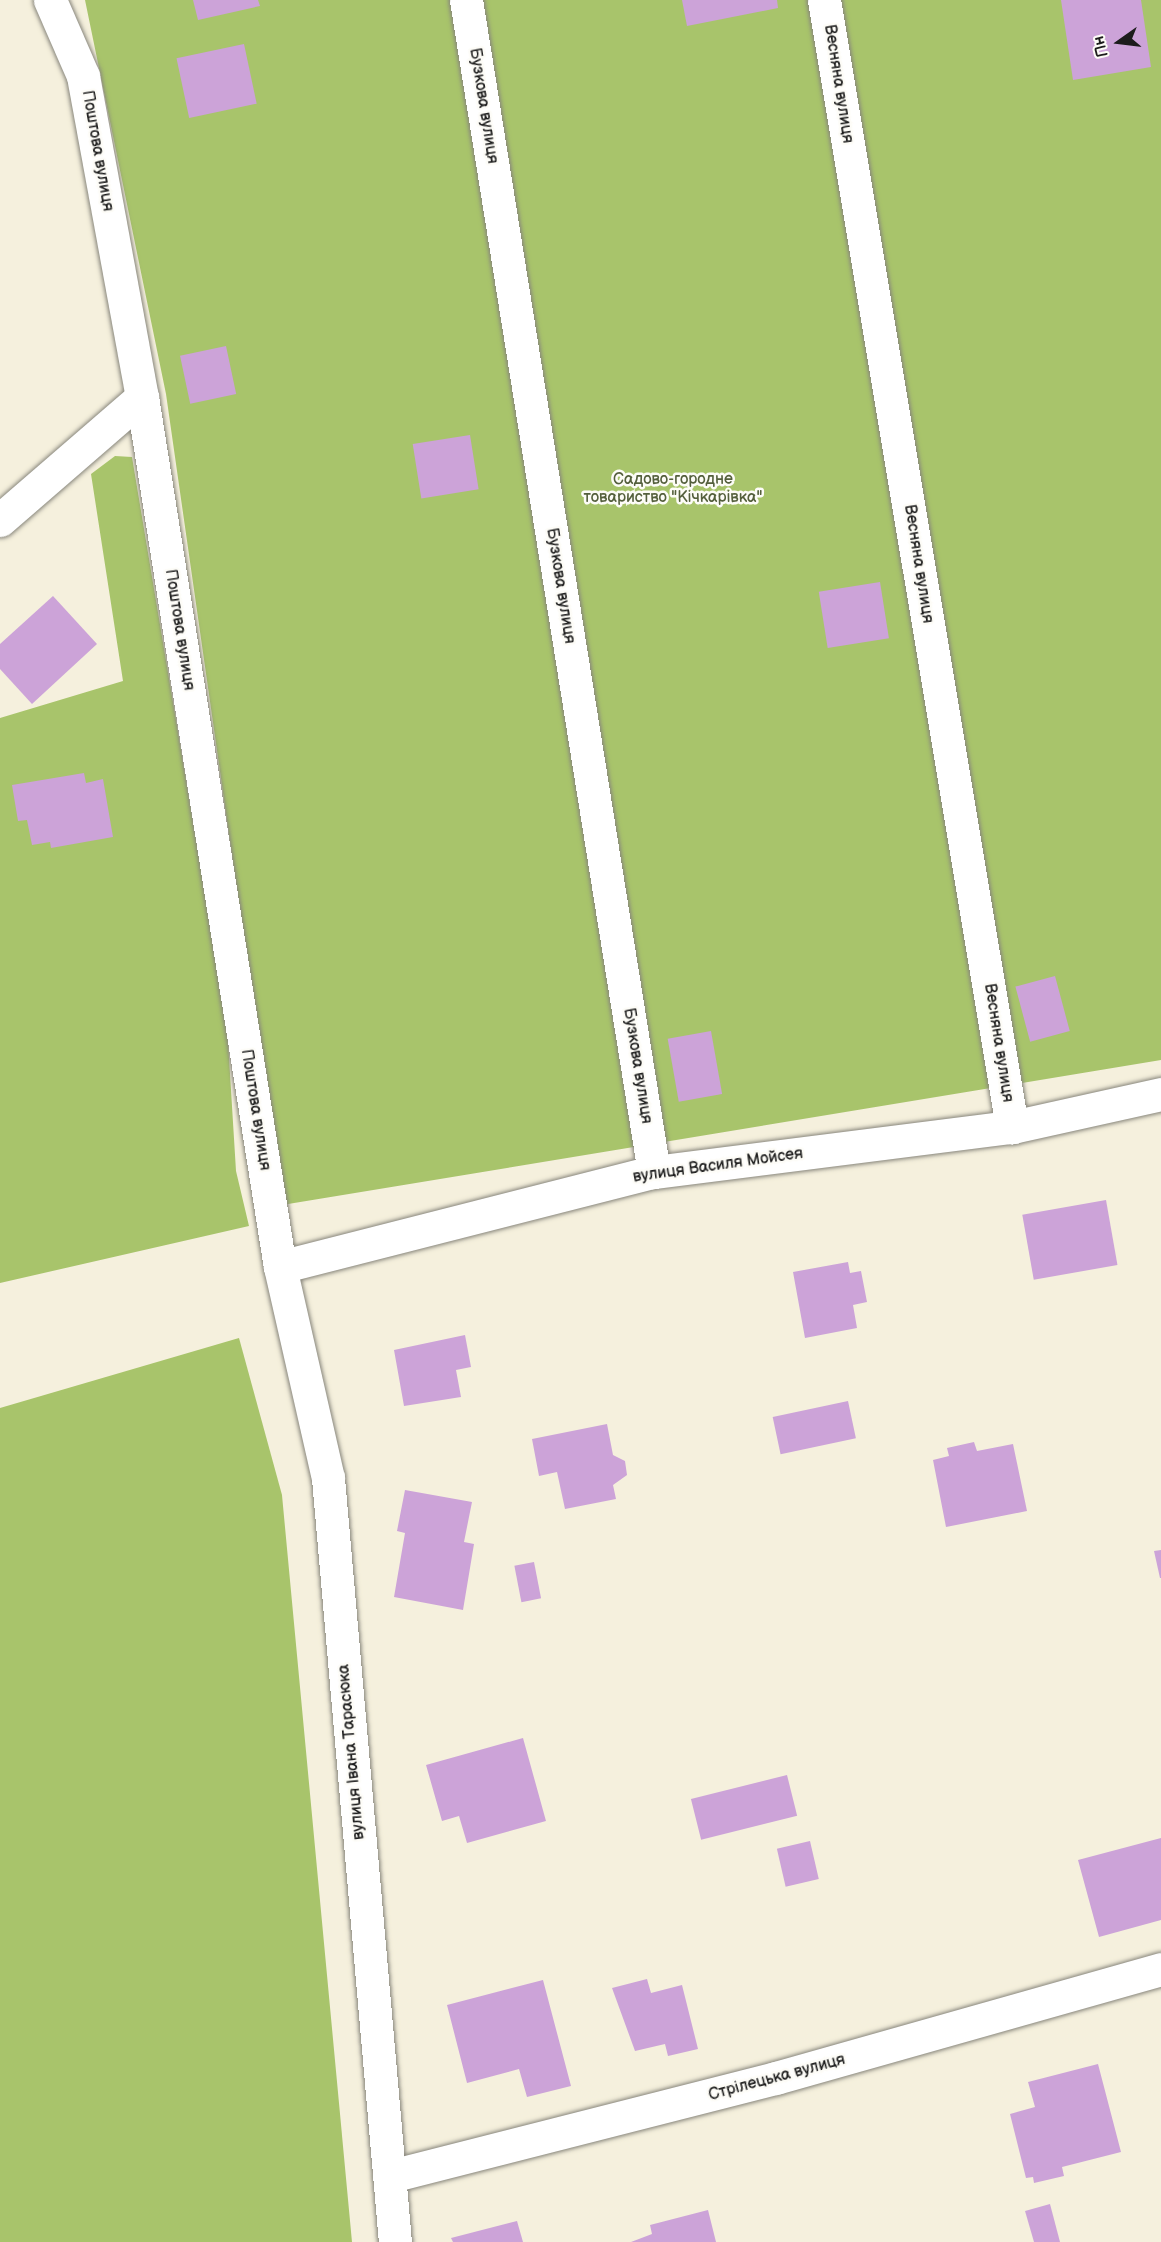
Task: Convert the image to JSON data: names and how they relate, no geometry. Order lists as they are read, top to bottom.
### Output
{
  "streets": {
    "street": [
      "Весняна вулиця",
      "Бузкова вулиця",
      "Поштова вулиця",
      "вулиця Василя Мойсея",
      "вулиця Івана Тарасюка",
      "Стрілецька вулиця"
    ]
  },
  "crossings": [
    ["Весняна вулиця", "вулиця Василя Мойсея"],
    ["Бузкова вулиця", "вулиця Василя Мойсея"],
    ["Поштова вулиця", "вулиця Василя Мойсея"],
    ["Поштова вулиця", "вулиця Івана Тарасюка"],
    ["вулиця Василя Мойсея", "вулиця Івана Тарасюка"],
    ["вулиця Івана Тарасюка", "Стрілецька вулиця"]
  ],
  "parks": ["Садово-городне товариство \"Кічкарівка\""],
  "north": "left"
}
